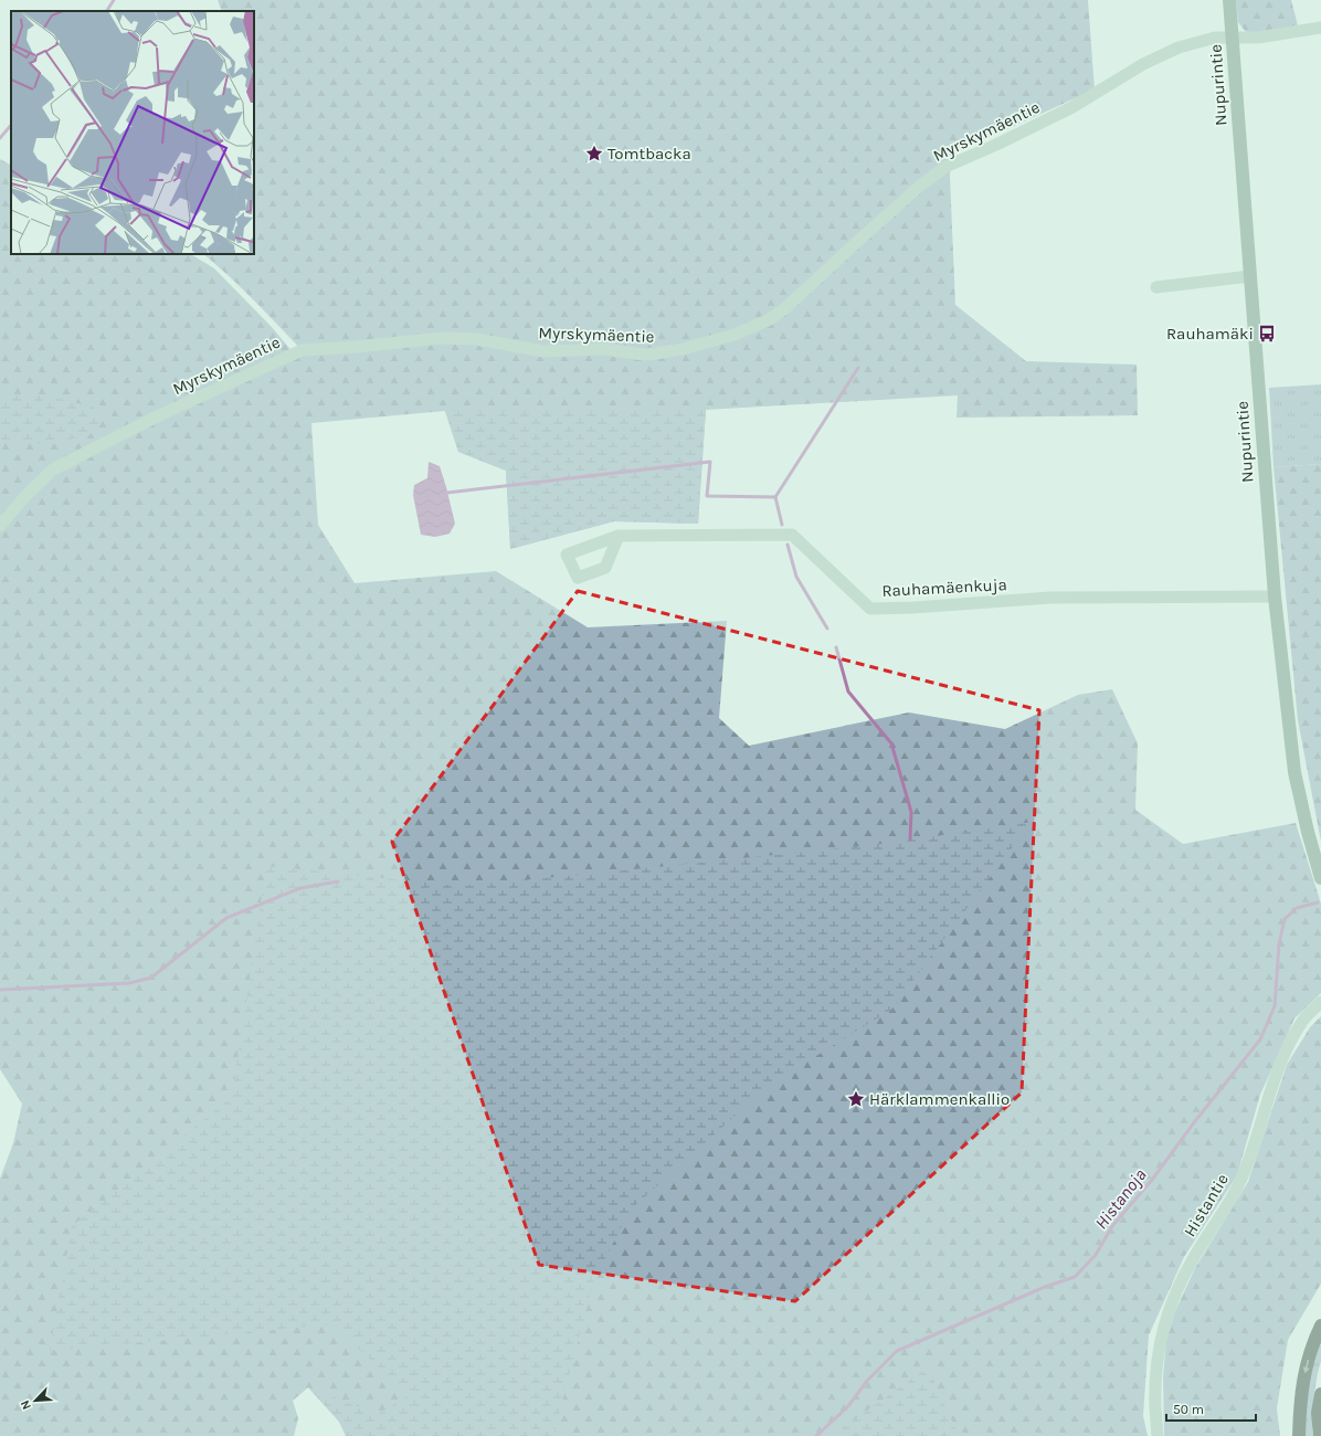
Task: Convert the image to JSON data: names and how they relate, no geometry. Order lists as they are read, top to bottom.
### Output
{
  "streets": {
    "main road": ["Nupurintie"],
    "street": ["Myrskymäentie", "Rauhamäenkuja", "Histantie"]
  },
  "crossings": [
    ["Nupurintie", "Myrskymäentie"],
    ["Nupurintie", "Rauhamäenkuja"]
  ],
  "water": ["Histanoja"],
  "places": {
    "place": ["Tomtbacka", "Härklammenkallio"],
    "bus stop": ["Rauhamäki"]
  },
  "scale_bar": "50 m",
  "north": "bottom left"
}
